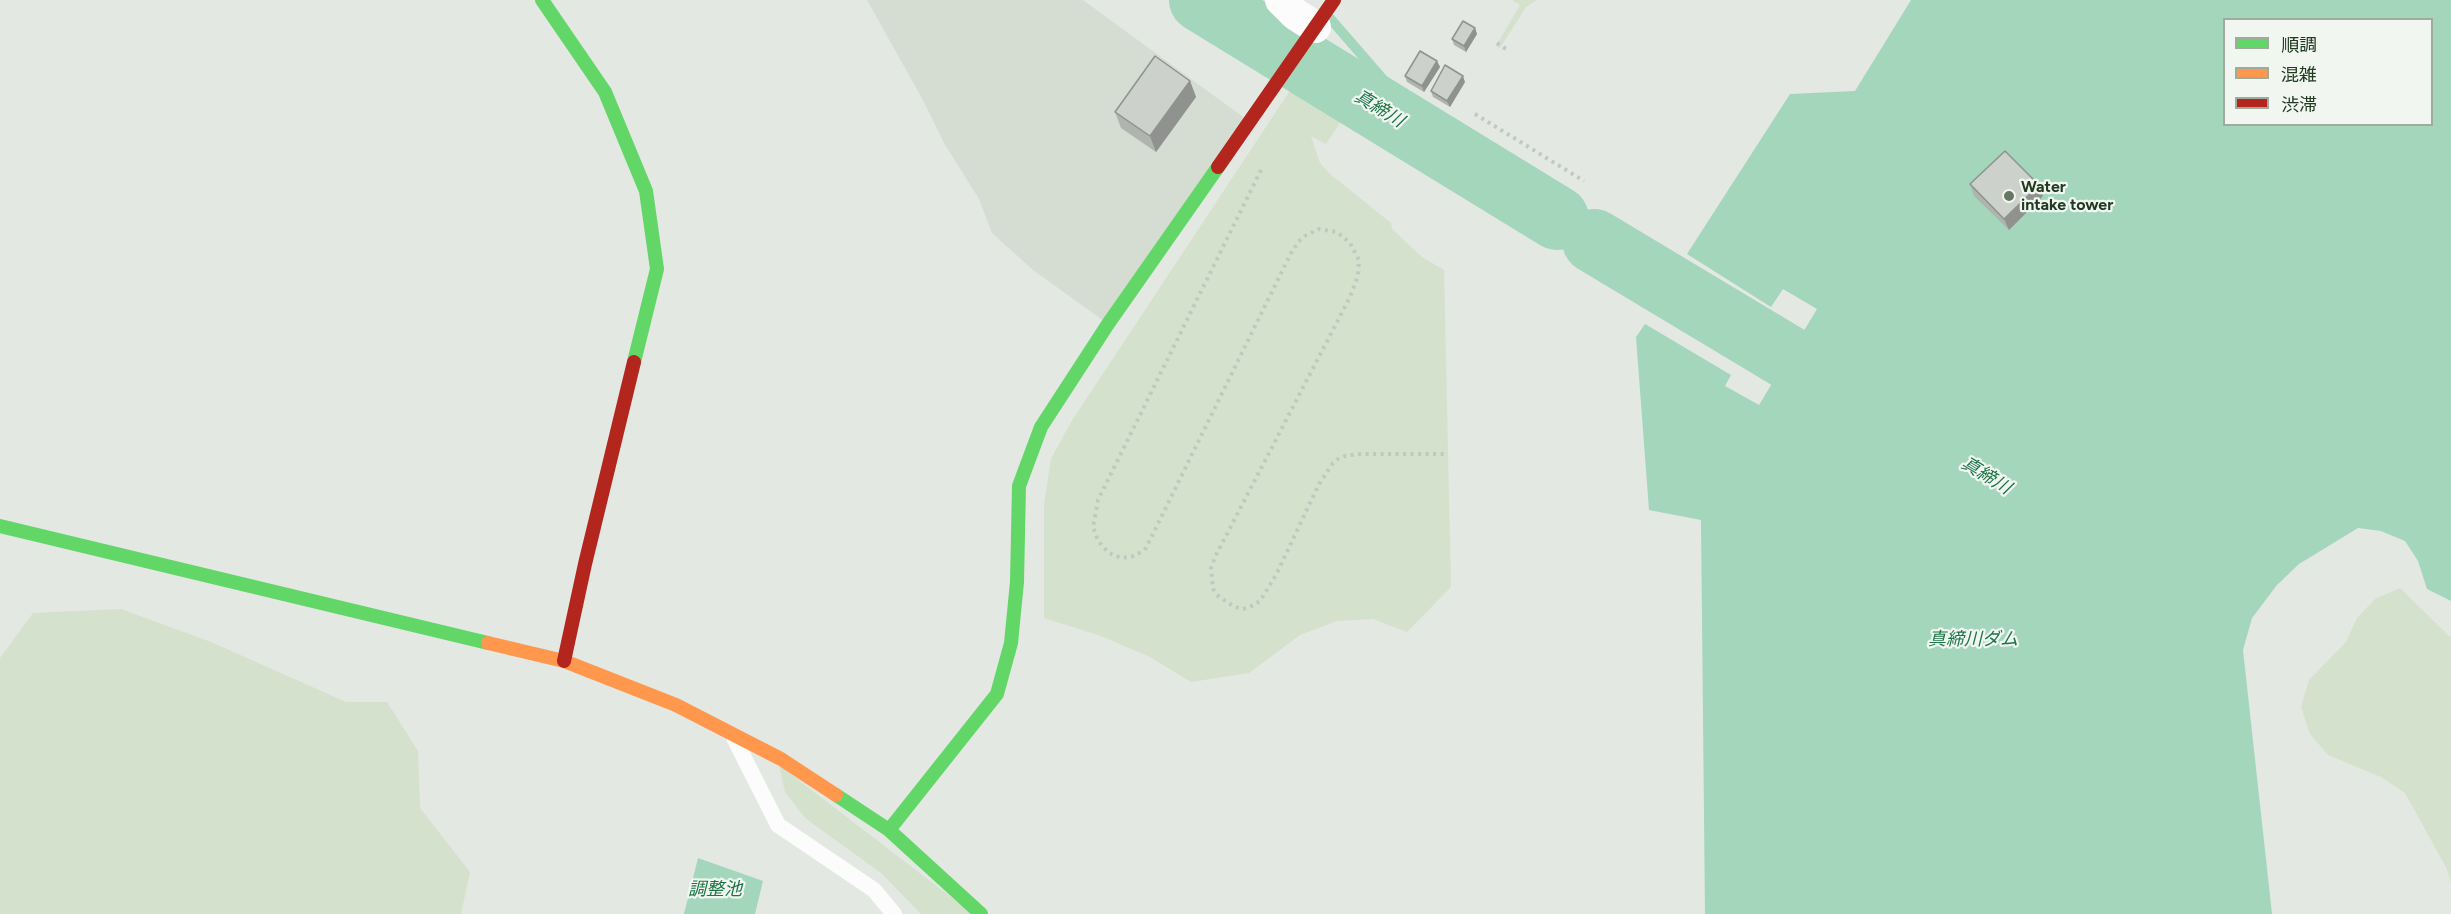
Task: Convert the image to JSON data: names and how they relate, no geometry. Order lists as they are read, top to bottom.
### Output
{
  "water": ["真締川", "真締川ダム", "調整池"],
  "places": ["Water intake tower"],
  "legend": ["順調", "混雑", "渋滞"]
}
